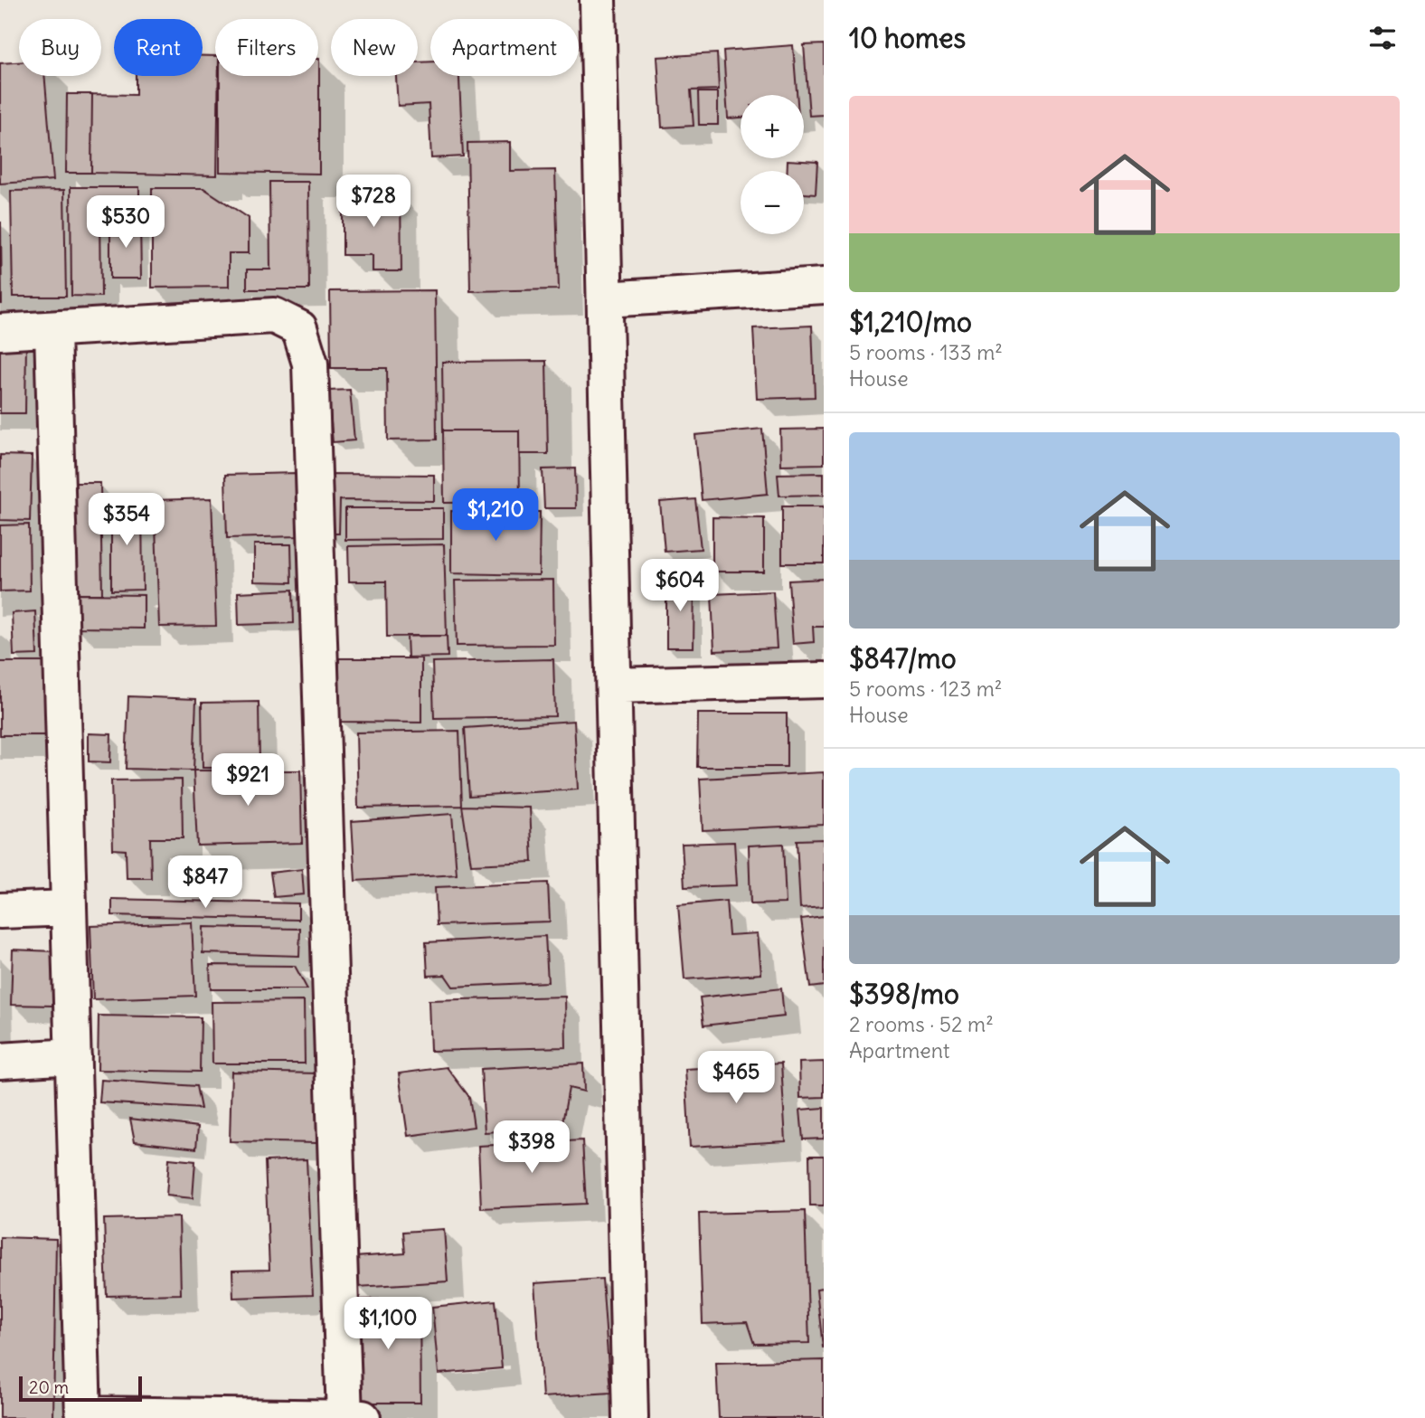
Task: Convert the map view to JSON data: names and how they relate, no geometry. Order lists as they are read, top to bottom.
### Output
{
  "scale_bar": "20 m",
  "page": {
    "heading": "10 homes",
    "chip": [
      "Buy",
      "Rent",
      "Filters",
      "New",
      "Apartment"
    ],
    "list": [
      {
        "name": "$1,210/mo",
        "note": "5 rooms · 133 m² · House"
      },
      {
        "name": "$847/mo",
        "note": "5 rooms · 123 m² · House"
      },
      {
        "name": "$398/mo",
        "note": "2 rooms · 52 m² · Apartment"
      }
    ],
    "map_buttons": ["+", "−"],
    "price": [
      "$728",
      "$530",
      "$1,210",
      "$354",
      "$604",
      "$921",
      "$847",
      "$465",
      "$398",
      "$1,100"
    ],
    "scale": "20 m"
  }
}
